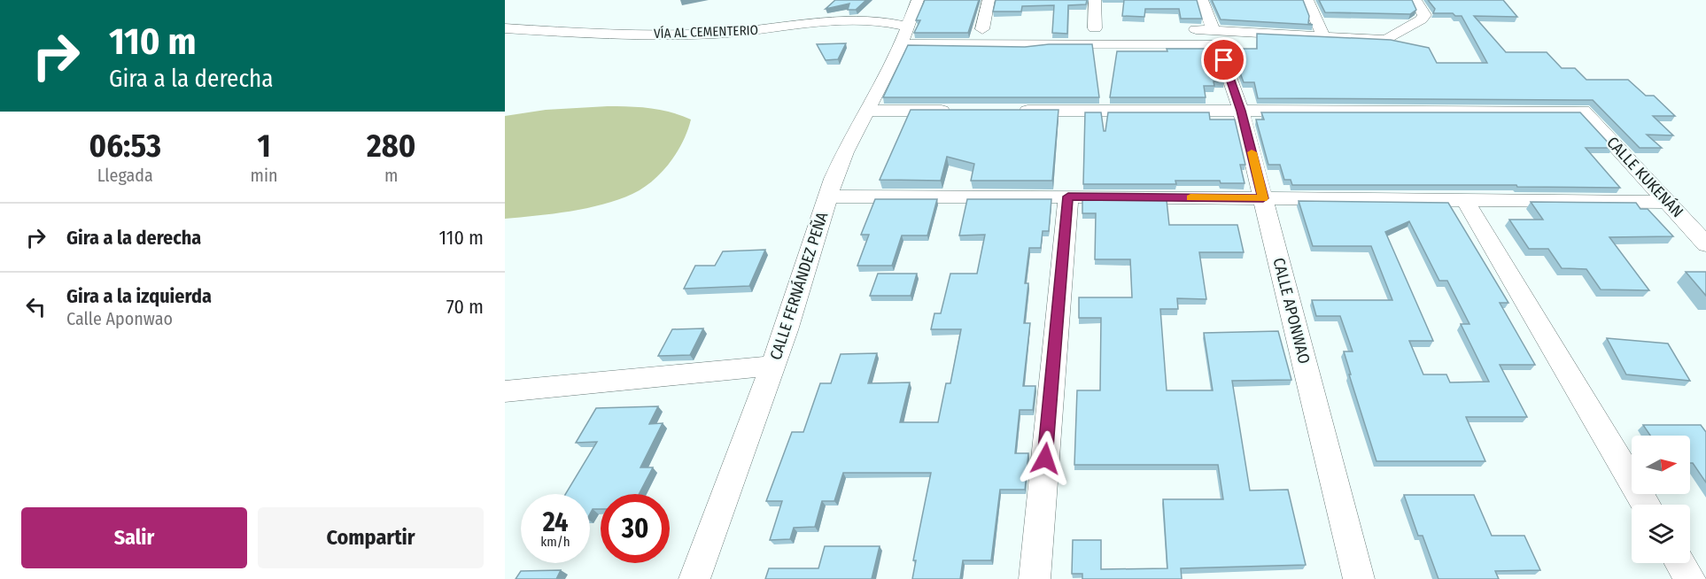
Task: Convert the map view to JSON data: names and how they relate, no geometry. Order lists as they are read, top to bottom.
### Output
{
  "streets": {
    "street": [
      "VÍA AL CEMENTERIO",
      "CALLE KUKENÁN",
      "CALLE FERNÁNDEZ PEÑA",
      "CALLE APONWAO"
    ]
  },
  "crossings": [
    ["VÍA AL CEMENTERIO", "CALLE FERNÁNDEZ PEÑA"],
    ["CALLE KUKENÁN", "CALLE APONWAO"]
  ],
  "north": "right",
  "page": {
    "turn": ["110 m", "Gira a la derecha"],
    "eta": [
      "06:53",
      "Llegada",
      "1",
      "min",
      "280",
      "m"
    ],
    "list": [
      {
        "name": "Gira a la derecha",
        "value": "110 m"
      },
      {
        "name": "Gira a la izquierda",
        "note": "Calle Aponwao",
        "value": "70 m"
      }
    ],
    "speed": "24 km/h",
    "limit": "30",
    "buttons": ["Salir", "Compartir"]
  }
}
